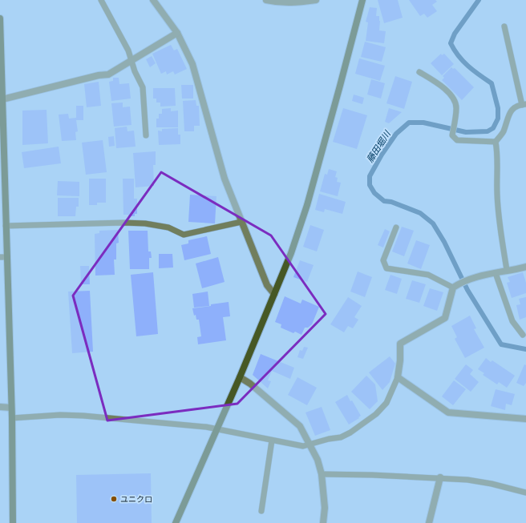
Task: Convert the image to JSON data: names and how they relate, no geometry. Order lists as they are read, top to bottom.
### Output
{
  "water": ["藤田堀川"],
  "places": ["ユニクロ"]
}
